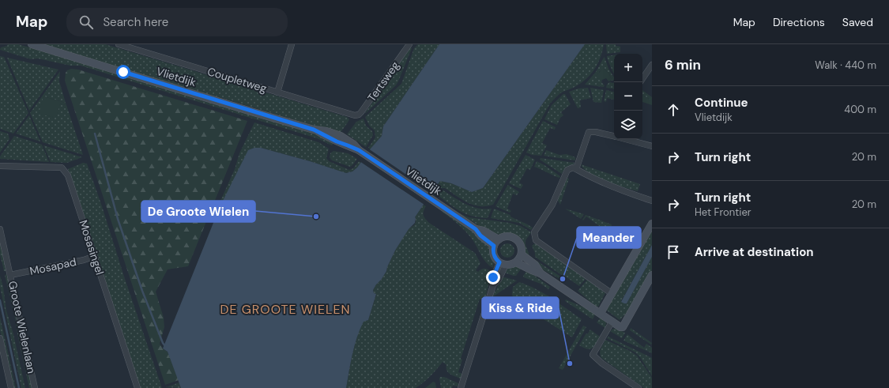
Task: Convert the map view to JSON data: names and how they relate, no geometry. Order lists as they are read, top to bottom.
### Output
{
  "streets": {
    "street": [
      "Vlietdijk",
      "Coupletweg",
      "Tertsweg",
      "Mosasingel",
      "Mosapad",
      "Groote Wielenlaan"
    ]
  },
  "crossings": [
    ["Coupletweg", "Tertsweg"],
    ["Mosasingel", "Mosapad"],
    ["Mosapad", "Groote Wielenlaan"]
  ],
  "districts": ["DE GROOTE WIELEN"],
  "places": ["De Groote Wielen", "Meander", "Kiss & Ride"],
  "page": {
    "header": "Map",
    "search": "Search here",
    "nav": ["Map", "Directions", "Saved"],
    "heading": ["6 min", "Walk · 440 m"],
    "map_buttons": ["+", "−"],
    "list": [
      ["Continue", "Vlietdijk", "400 m"],
      ["Turn right", "20 m"],
      ["Turn right", "Het Frontier", "20 m"],
      "Arrive at destination"
    ]
  }
}
